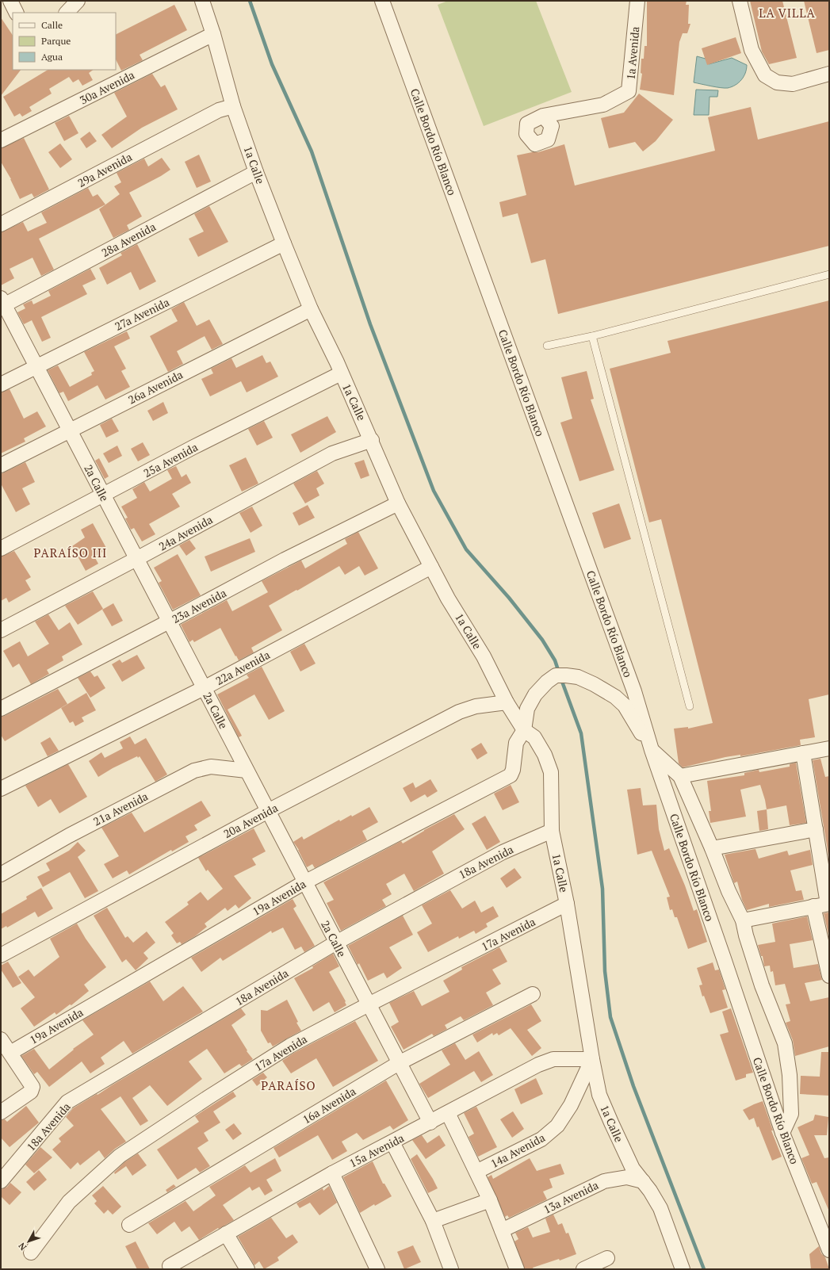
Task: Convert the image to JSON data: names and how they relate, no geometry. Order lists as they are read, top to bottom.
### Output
{
  "streets": {
    "street": [
      "1a Avenida",
      "30a Avenida",
      "Calle Bordo Río Blanco",
      "1a Calle",
      "29a Avenida",
      "28a Avenida",
      "27a Avenida",
      "26a Avenida",
      "25a Avenida",
      "2a Calle",
      "24a Avenida",
      "23a Avenida",
      "22a Avenida",
      "21a Avenida",
      "20a Avenida",
      "18a Avenida",
      "19a Avenida",
      "17a Avenida",
      "16a Avenida",
      "15a Avenida",
      "14a Avenida",
      "13a Avenida"
    ]
  },
  "crossings": [
    ["30a Avenida", "1a Calle"],
    ["1a Calle", "29a Avenida"],
    ["1a Calle", "28a Avenida"],
    ["1a Calle", "27a Avenida"],
    ["1a Calle", "26a Avenida"],
    ["1a Calle", "25a Avenida"],
    ["1a Calle", "24a Avenida"],
    ["1a Calle", "23a Avenida"],
    ["1a Calle", "22a Avenida"],
    ["1a Calle", "20a Avenida"],
    ["1a Calle", "18a Avenida"],
    ["1a Calle", "19a Avenida"],
    ["1a Calle", "17a Avenida"],
    ["1a Calle", "15a Avenida"],
    ["1a Calle", "14a Avenida"],
    ["1a Calle", "13a Avenida"],
    ["28a Avenida", "2a Calle"],
    ["27a Avenida", "2a Calle"],
    ["26a Avenida", "2a Calle"],
    ["25a Avenida", "2a Calle"],
    ["2a Calle", "24a Avenida"],
    ["2a Calle", "23a Avenida"],
    ["2a Calle", "22a Avenida"],
    ["2a Calle", "21a Avenida"],
    ["2a Calle", "20a Avenida"],
    ["2a Calle", "18a Avenida"],
    ["2a Calle", "19a Avenida"],
    ["2a Calle", "17a Avenida"],
    ["2a Calle", "16a Avenida"],
    ["2a Calle", "15a Avenida"],
    ["15a Avenida", "14a Avenida"]
  ],
  "districts": ["LA VILLA", "PARAÍSO III", "PARAÍSO"],
  "legend": ["Calle", "Parque", "Agua"],
  "north": "bottom left"
}
